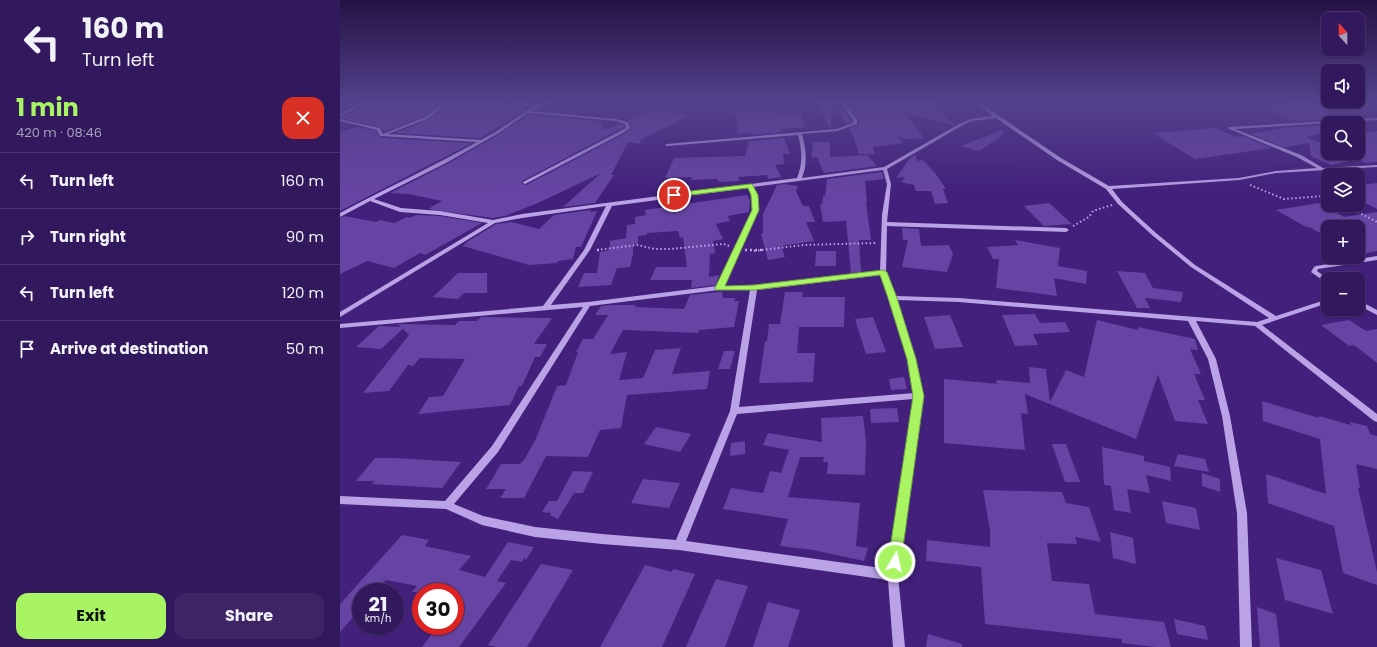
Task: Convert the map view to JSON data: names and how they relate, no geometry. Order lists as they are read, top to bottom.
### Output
{
  "north": "top",
  "page": {
    "turn": ["160 m", "Turn left"],
    "map_buttons": ["+", "−"],
    "heading": ["1 min", "420 m · 08:46"],
    "list": [
      {
        "name": "Turn left",
        "value": "160 m"
      },
      {
        "name": "Turn right",
        "value": "90 m"
      },
      {
        "name": "Turn left",
        "value": "120 m"
      },
      {
        "name": "Arrive at destination",
        "value": "50 m"
      }
    ],
    "speed": "21 km/h",
    "limit": "30",
    "buttons": ["Exit", "Share"]
  }
}
